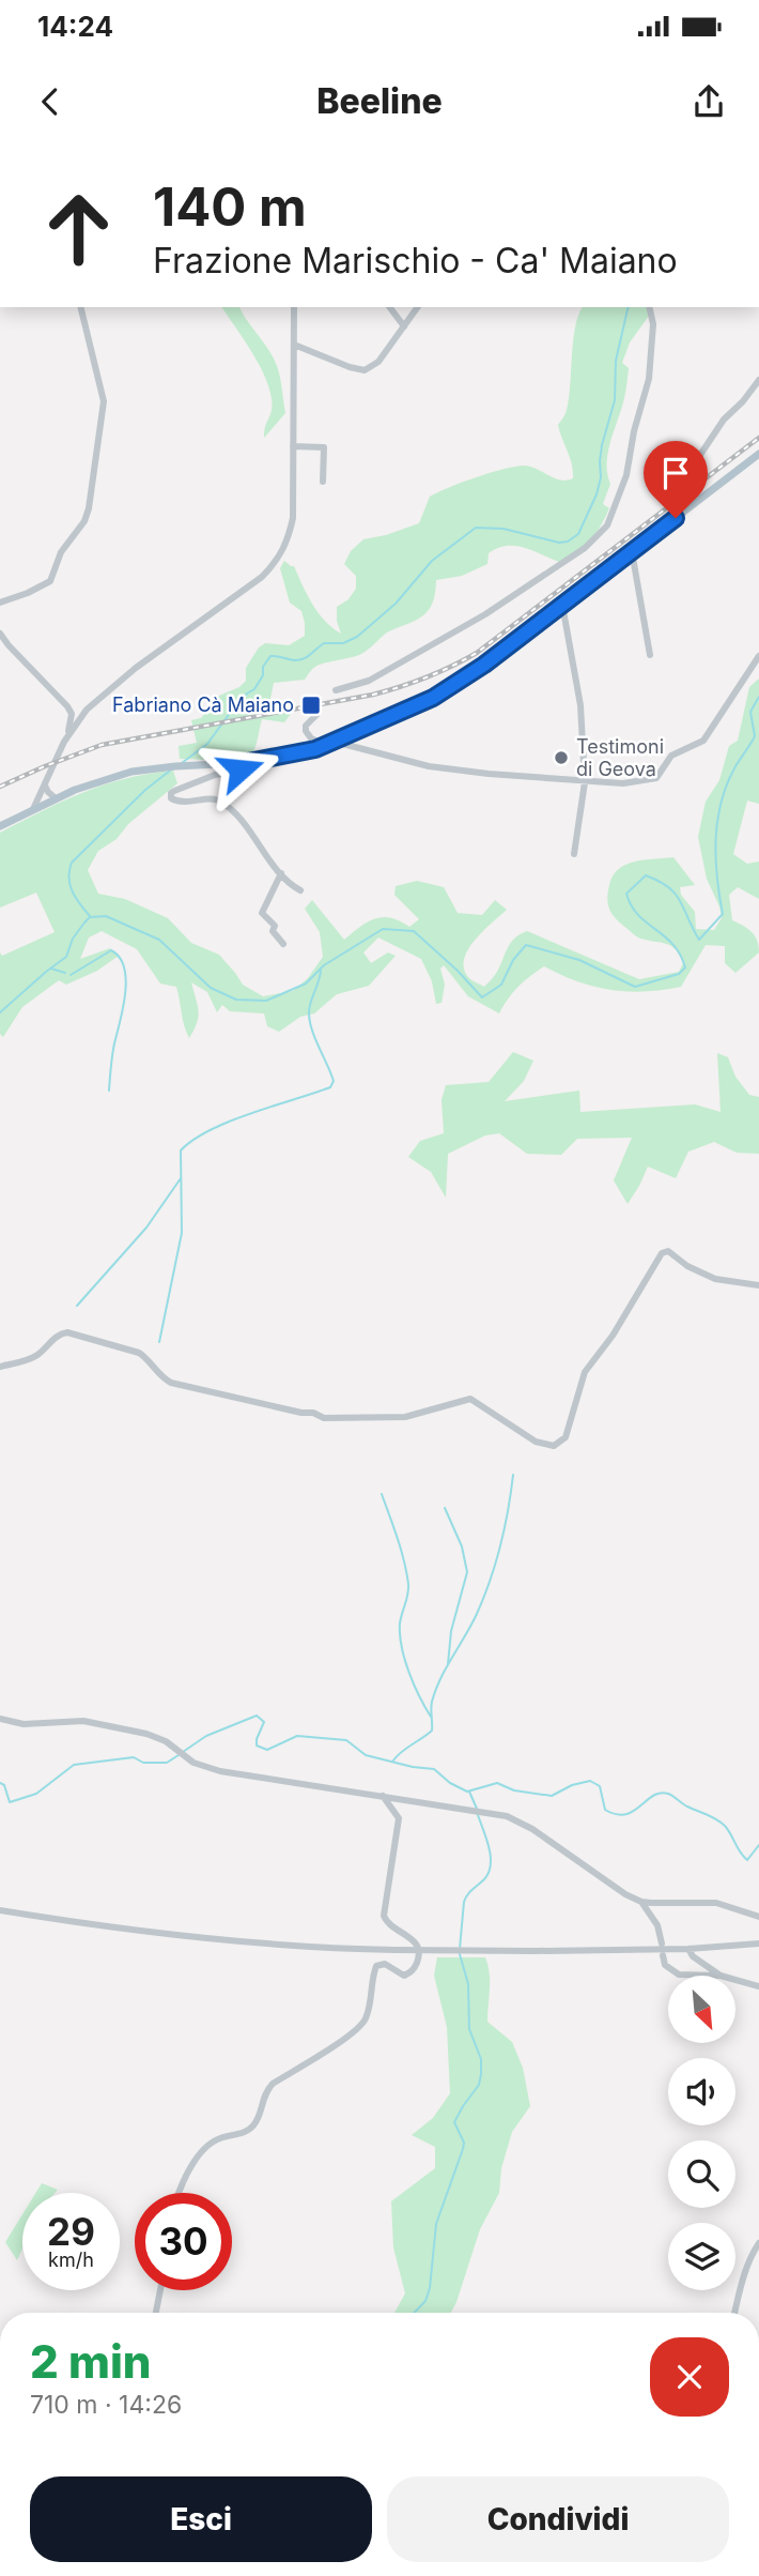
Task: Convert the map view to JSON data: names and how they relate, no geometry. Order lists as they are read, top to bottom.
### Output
{
  "places": {
    "transit": ["Fabriano Cà Maiano"],
    "other": ["Testimoni di Geova"]
  },
  "north": "bottom right",
  "page": {
    "status": "14:24",
    "header": "Beeline",
    "turn": ["140 m", "Frazione Marischio - Ca' Maiano"],
    "speed": "29 km/h",
    "limit": "30",
    "heading": ["2 min", "710 m · 14:26"],
    "buttons": ["Esci", "Condividi"]
  }
}
